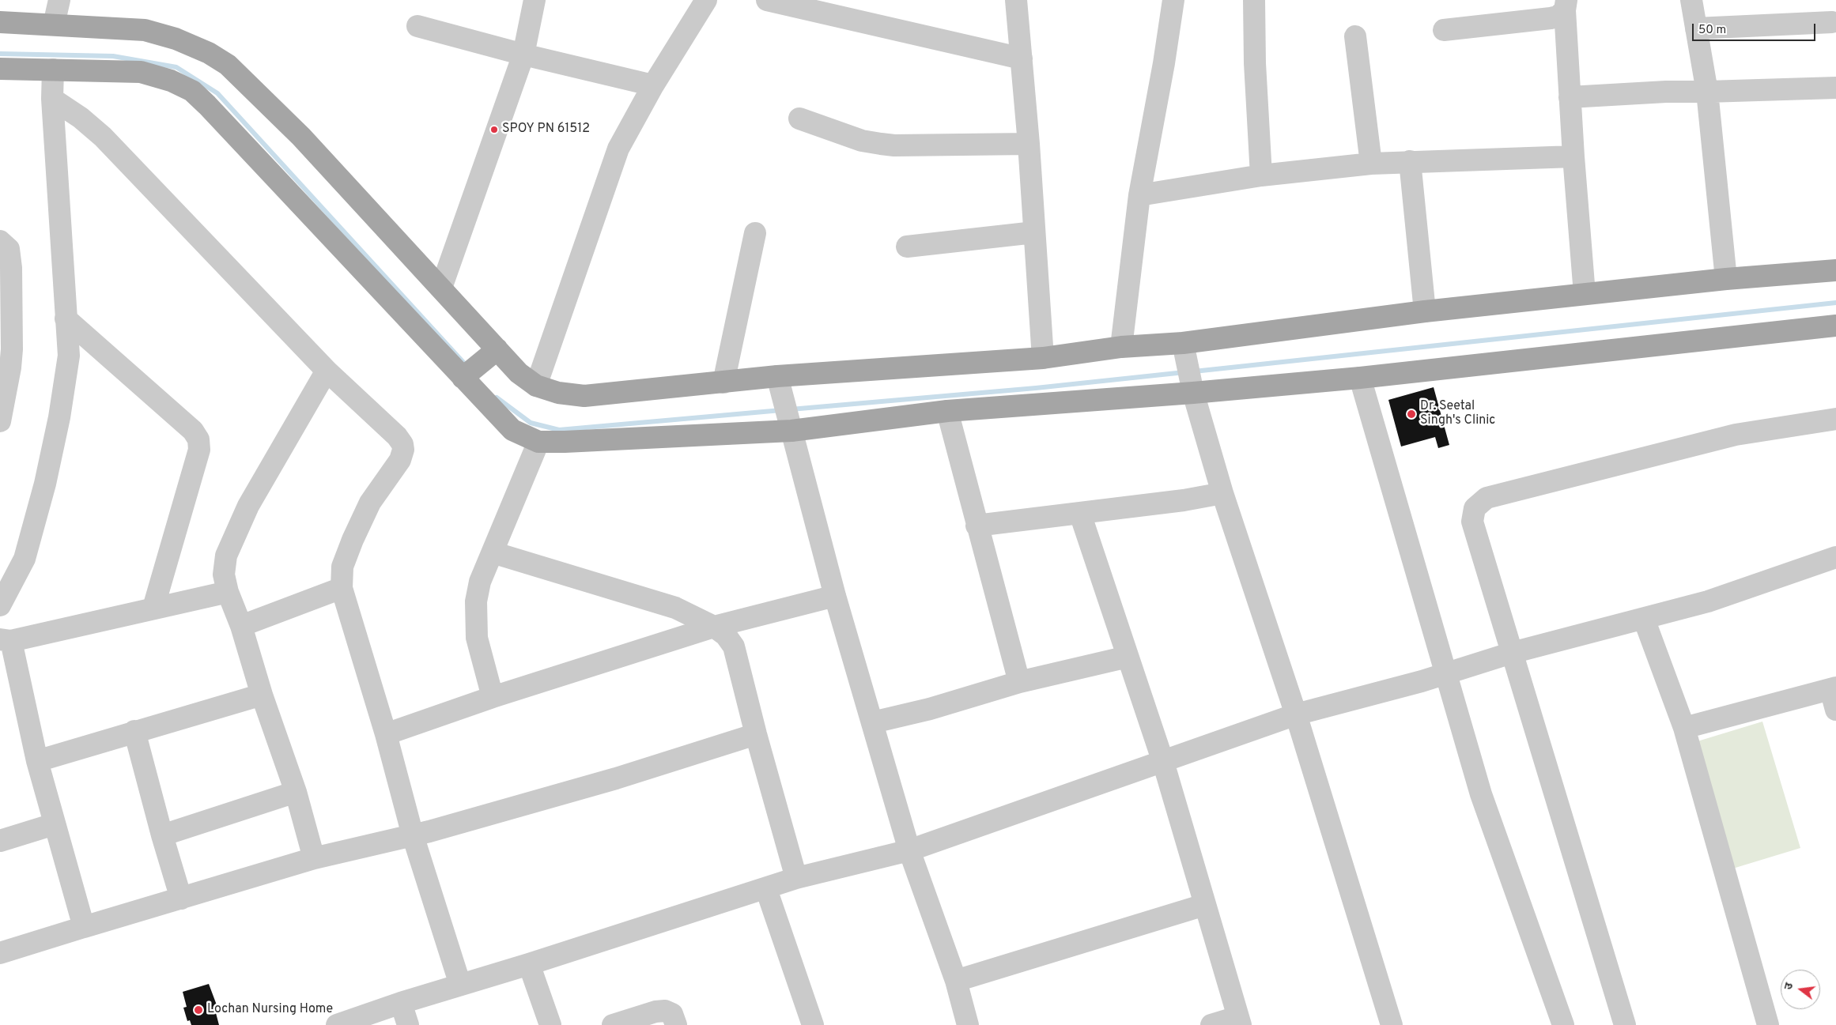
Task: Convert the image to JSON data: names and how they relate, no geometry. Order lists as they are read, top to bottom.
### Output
{
  "places": ["SPOY PN 61512", "Dr. Seetal Singh's Clinic", "Lochan Nursing Home"],
  "scale_bar": "50 m",
  "north": "left"
}
